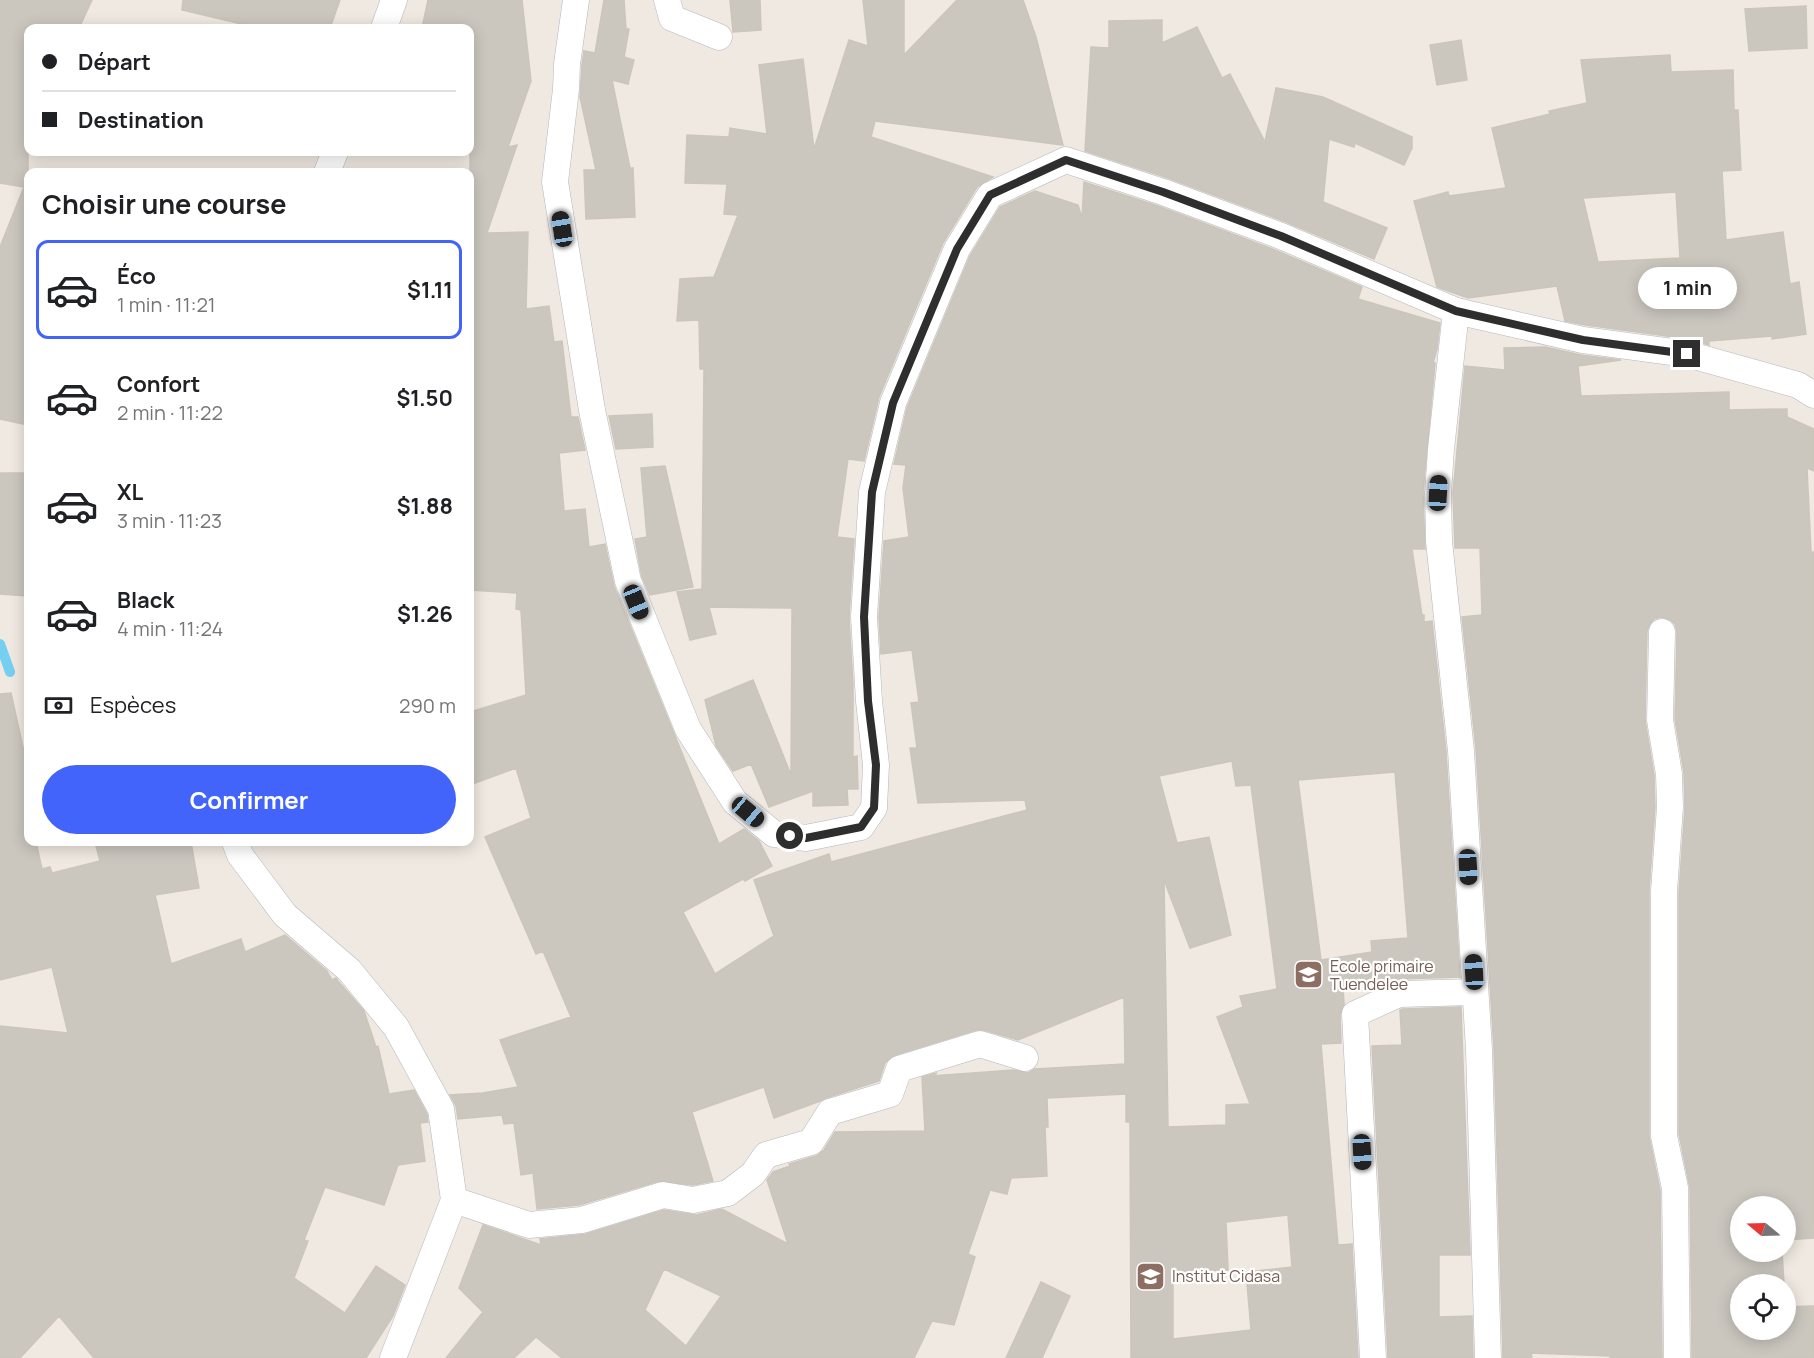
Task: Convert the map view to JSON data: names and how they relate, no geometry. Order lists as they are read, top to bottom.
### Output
{
  "places": {
    "school or university": ["Ecole primaire Tuendelee", "Institut Cidasa"]
  },
  "north": "left",
  "page": {
    "banner": ["Départ", "Destination"],
    "heading": "Choisir une course",
    "list": [
      {
        "name": "Éco",
        "note": "1 min · 11:21",
        "value": "$1.11"
      },
      {
        "name": "Confort",
        "note": "2 min · 11:22",
        "value": "$1.50"
      },
      {
        "name": "XL",
        "note": "3 min · 11:23",
        "value": "$1.88"
      },
      {
        "name": "Black",
        "note": "4 min · 11:24",
        "value": "$1.26"
      }
    ],
    "bubble": "1 min",
    "pay": ["Espèces", "290 m"],
    "buttons": "Confirmer"
  }
}
